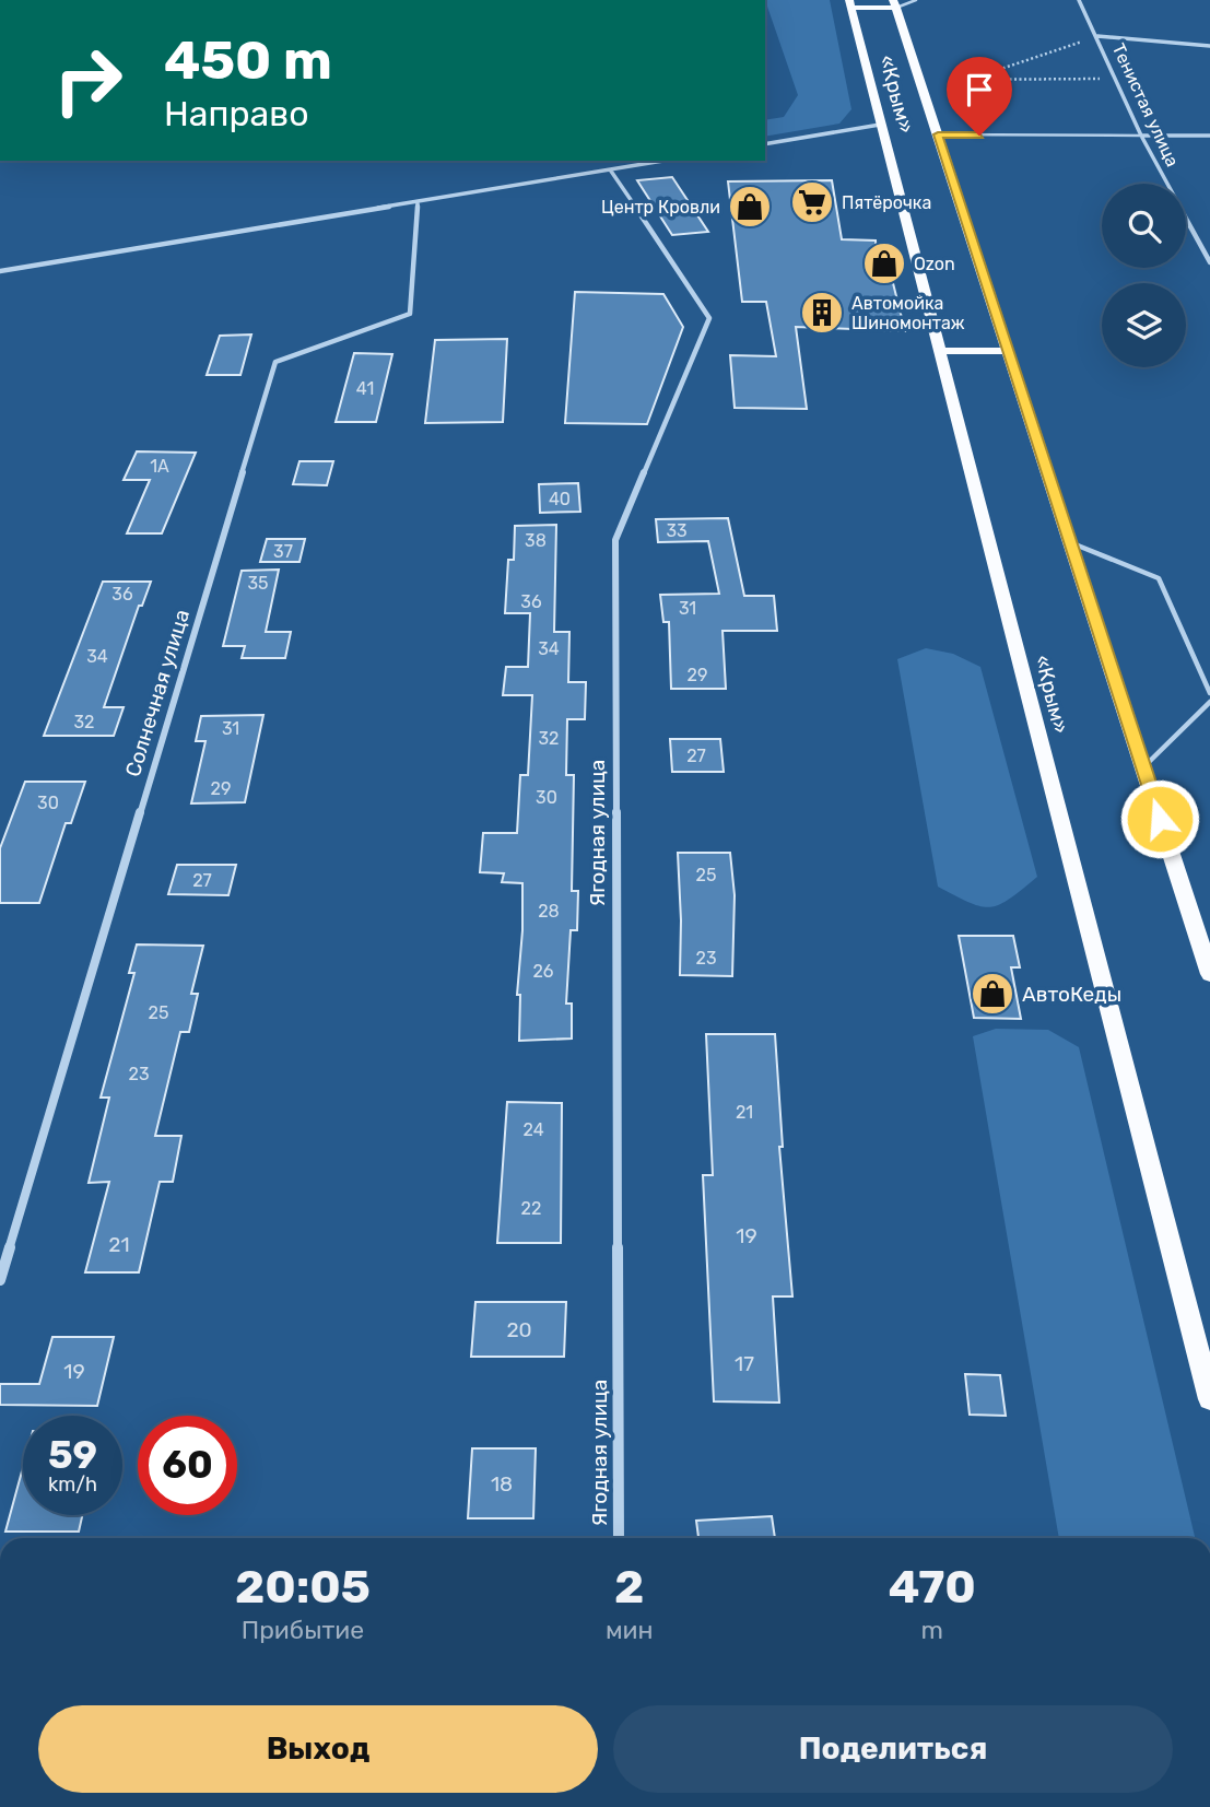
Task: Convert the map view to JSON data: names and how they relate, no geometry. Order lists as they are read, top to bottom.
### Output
{
  "streets": {
    "main road": ["«Крым»"],
    "street": ["Тенистая улица", "Солнечная улица", "Ягодная улица"]
  },
  "places": {
    "supermarket": ["Пятёрочка"],
    "shop": ["Центр Кровли", "Ozon", "АвтоКеды"],
    "building": ["Автомойка Шиномонтаж"]
  },
  "house_numbers": [
    "41",
    "1А",
    "40",
    "33",
    "38",
    "37",
    "35",
    "36",
    "36",
    "31",
    "34",
    "34",
    "29",
    "32",
    "31",
    "32",
    "27",
    "29",
    "30",
    "30",
    "25",
    "27",
    "28",
    "23",
    "26",
    "25",
    "23",
    "21",
    "24",
    "22",
    "19",
    "21",
    "20",
    "17",
    "19",
    "18"
  ],
  "page": {
    "turn": ["450 m", "Направо"],
    "speed": "59 km/h",
    "limit": "60",
    "eta": [
      "20:05",
      "Прибытие",
      "2",
      "мин",
      "470",
      "m"
    ],
    "buttons": ["Выход", "Поделиться"]
  }
}
